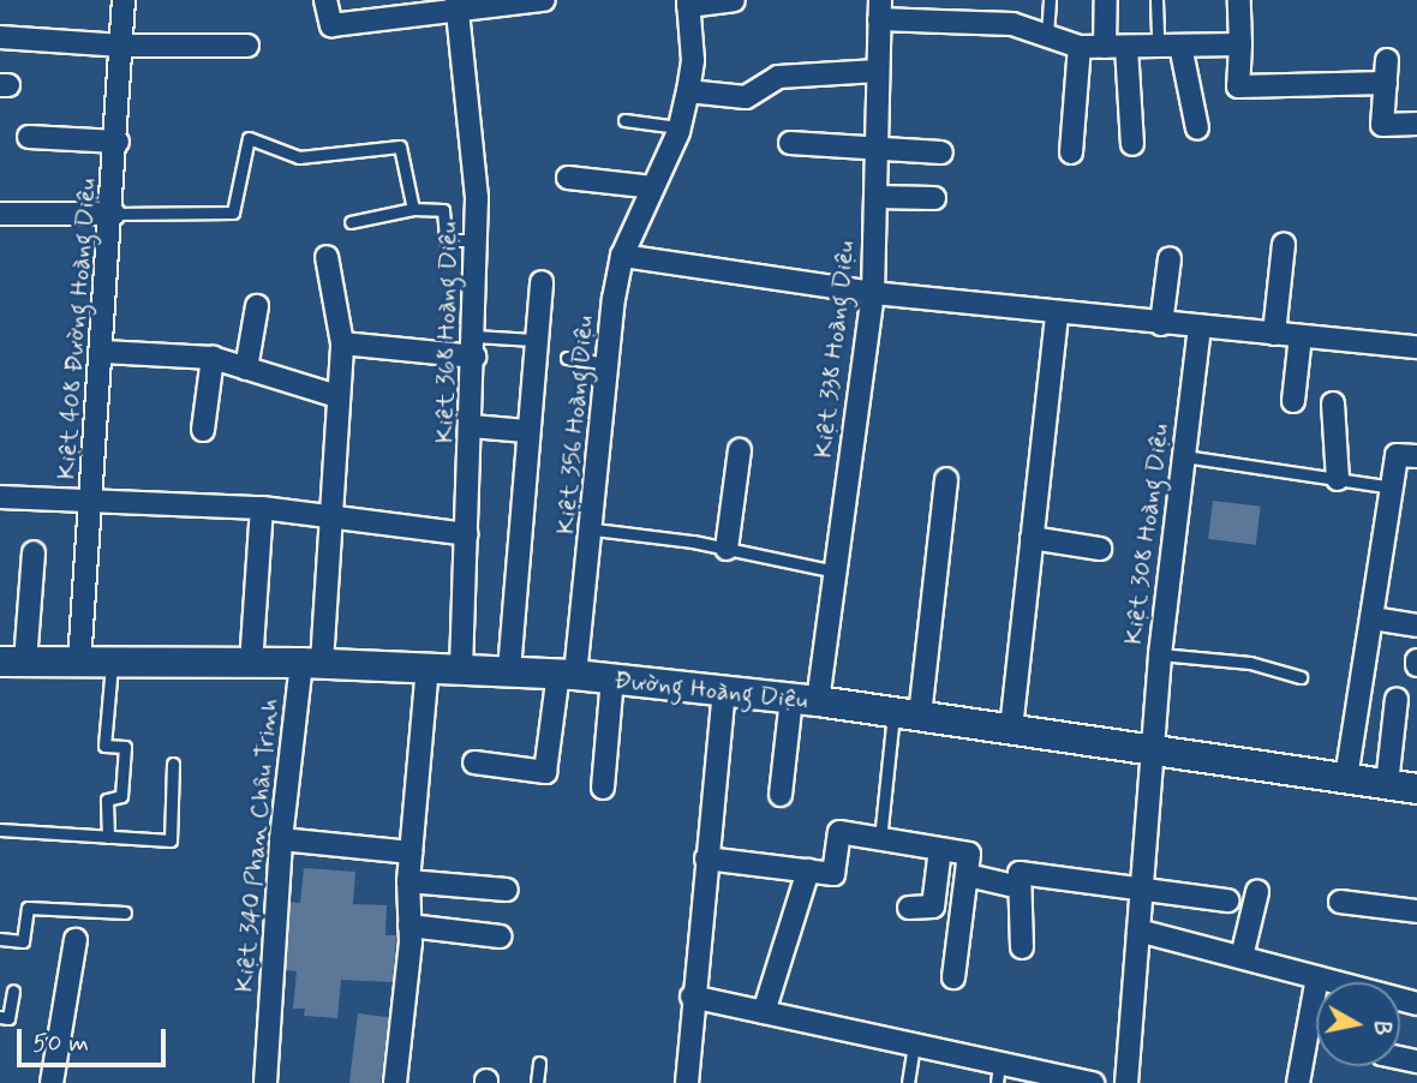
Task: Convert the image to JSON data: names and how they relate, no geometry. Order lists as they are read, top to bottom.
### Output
{
  "streets": {
    "main road": ["Đường Hoàng Diệu"],
    "street": [
      "Kiệt 408 Đường Hoàng Diệu",
      "Kiệt 368 Hoàng Diệu",
      "Kiệt 338 Hoàng Diệu",
      "Kiệt 356 Hoàng Diệu",
      "Kiệt 308 Hoàng Diệu",
      "Kiệt 340 Phan Châu Trinh"
    ]
  },
  "crossings": [
    ["Kiệt 408 Đường Hoàng Diệu", "Đường Hoàng Diệu"],
    ["Kiệt 368 Hoàng Diệu", "Đường Hoàng Diệu"],
    ["Kiệt 338 Hoàng Diệu", "Đường Hoàng Diệu"],
    ["Kiệt 356 Hoàng Diệu", "Đường Hoàng Diệu"],
    ["Kiệt 308 Hoàng Diệu", "Đường Hoàng Diệu"],
    ["Đường Hoàng Diệu", "Kiệt 340 Phan Châu Trinh"]
  ],
  "scale_bar": "50 m",
  "north": "right"
}
